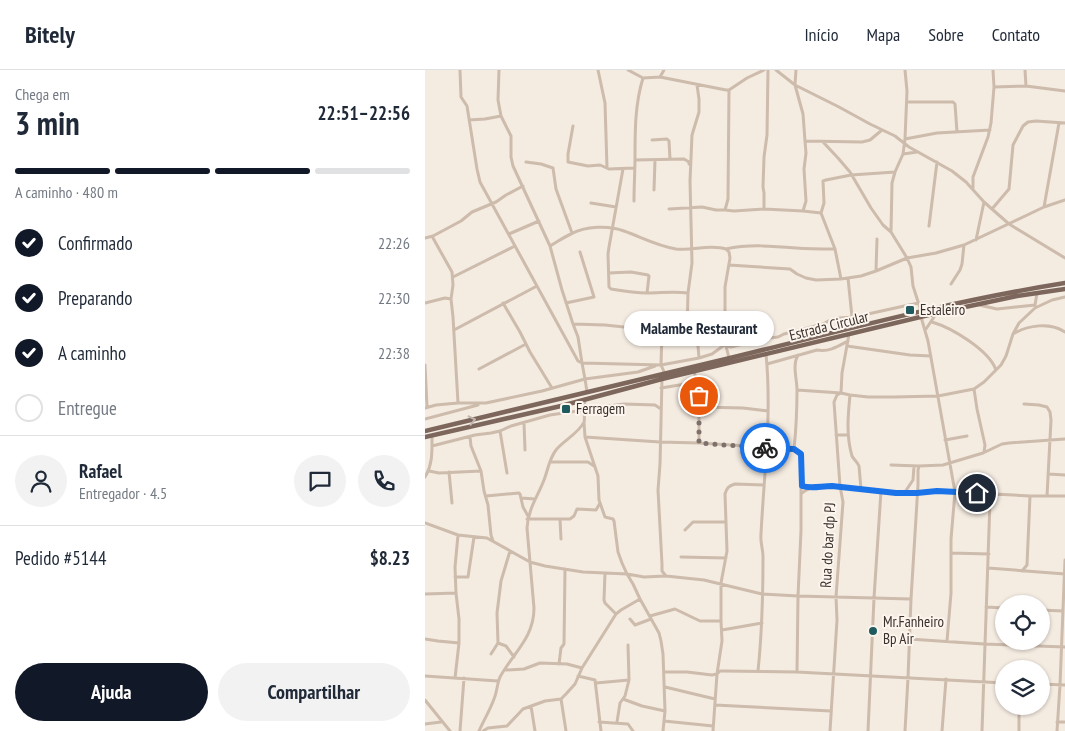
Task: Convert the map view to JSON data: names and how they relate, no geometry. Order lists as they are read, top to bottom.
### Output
{
  "streets": {
    "main road": ["Estrada Circular"],
    "street": ["Rua do bar dp PJ"]
  },
  "crossings": [
    ["Estrada Circular", "Rua do bar dp PJ"]
  ],
  "places": {
    "transit": ["Estaleiro", "Ferragem"],
    "other": ["Malambe Restaurant", "Mr.Fanheiro Bp Air"]
  },
  "page": {
    "header": "Bitely",
    "nav": [
      "Início",
      "Mapa",
      "Sobre",
      "Contato"
    ],
    "heading": ["3 min", "Chega em", "22:51–22:56"],
    "panel": [
      "Rafael",
      "Entregador · 4.5",
      "Pedido #5144",
      "$8.23"
    ],
    "bar": "A caminho · 480 m",
    "list": [
      ["Confirmado", "22:26"],
      ["Preparando", "22:30"],
      ["A caminho", "22:38"],
      "Entregue"
    ],
    "bubble": "Malambe Restaurant",
    "buttons": ["Ajuda", "Compartilhar"]
  }
}
